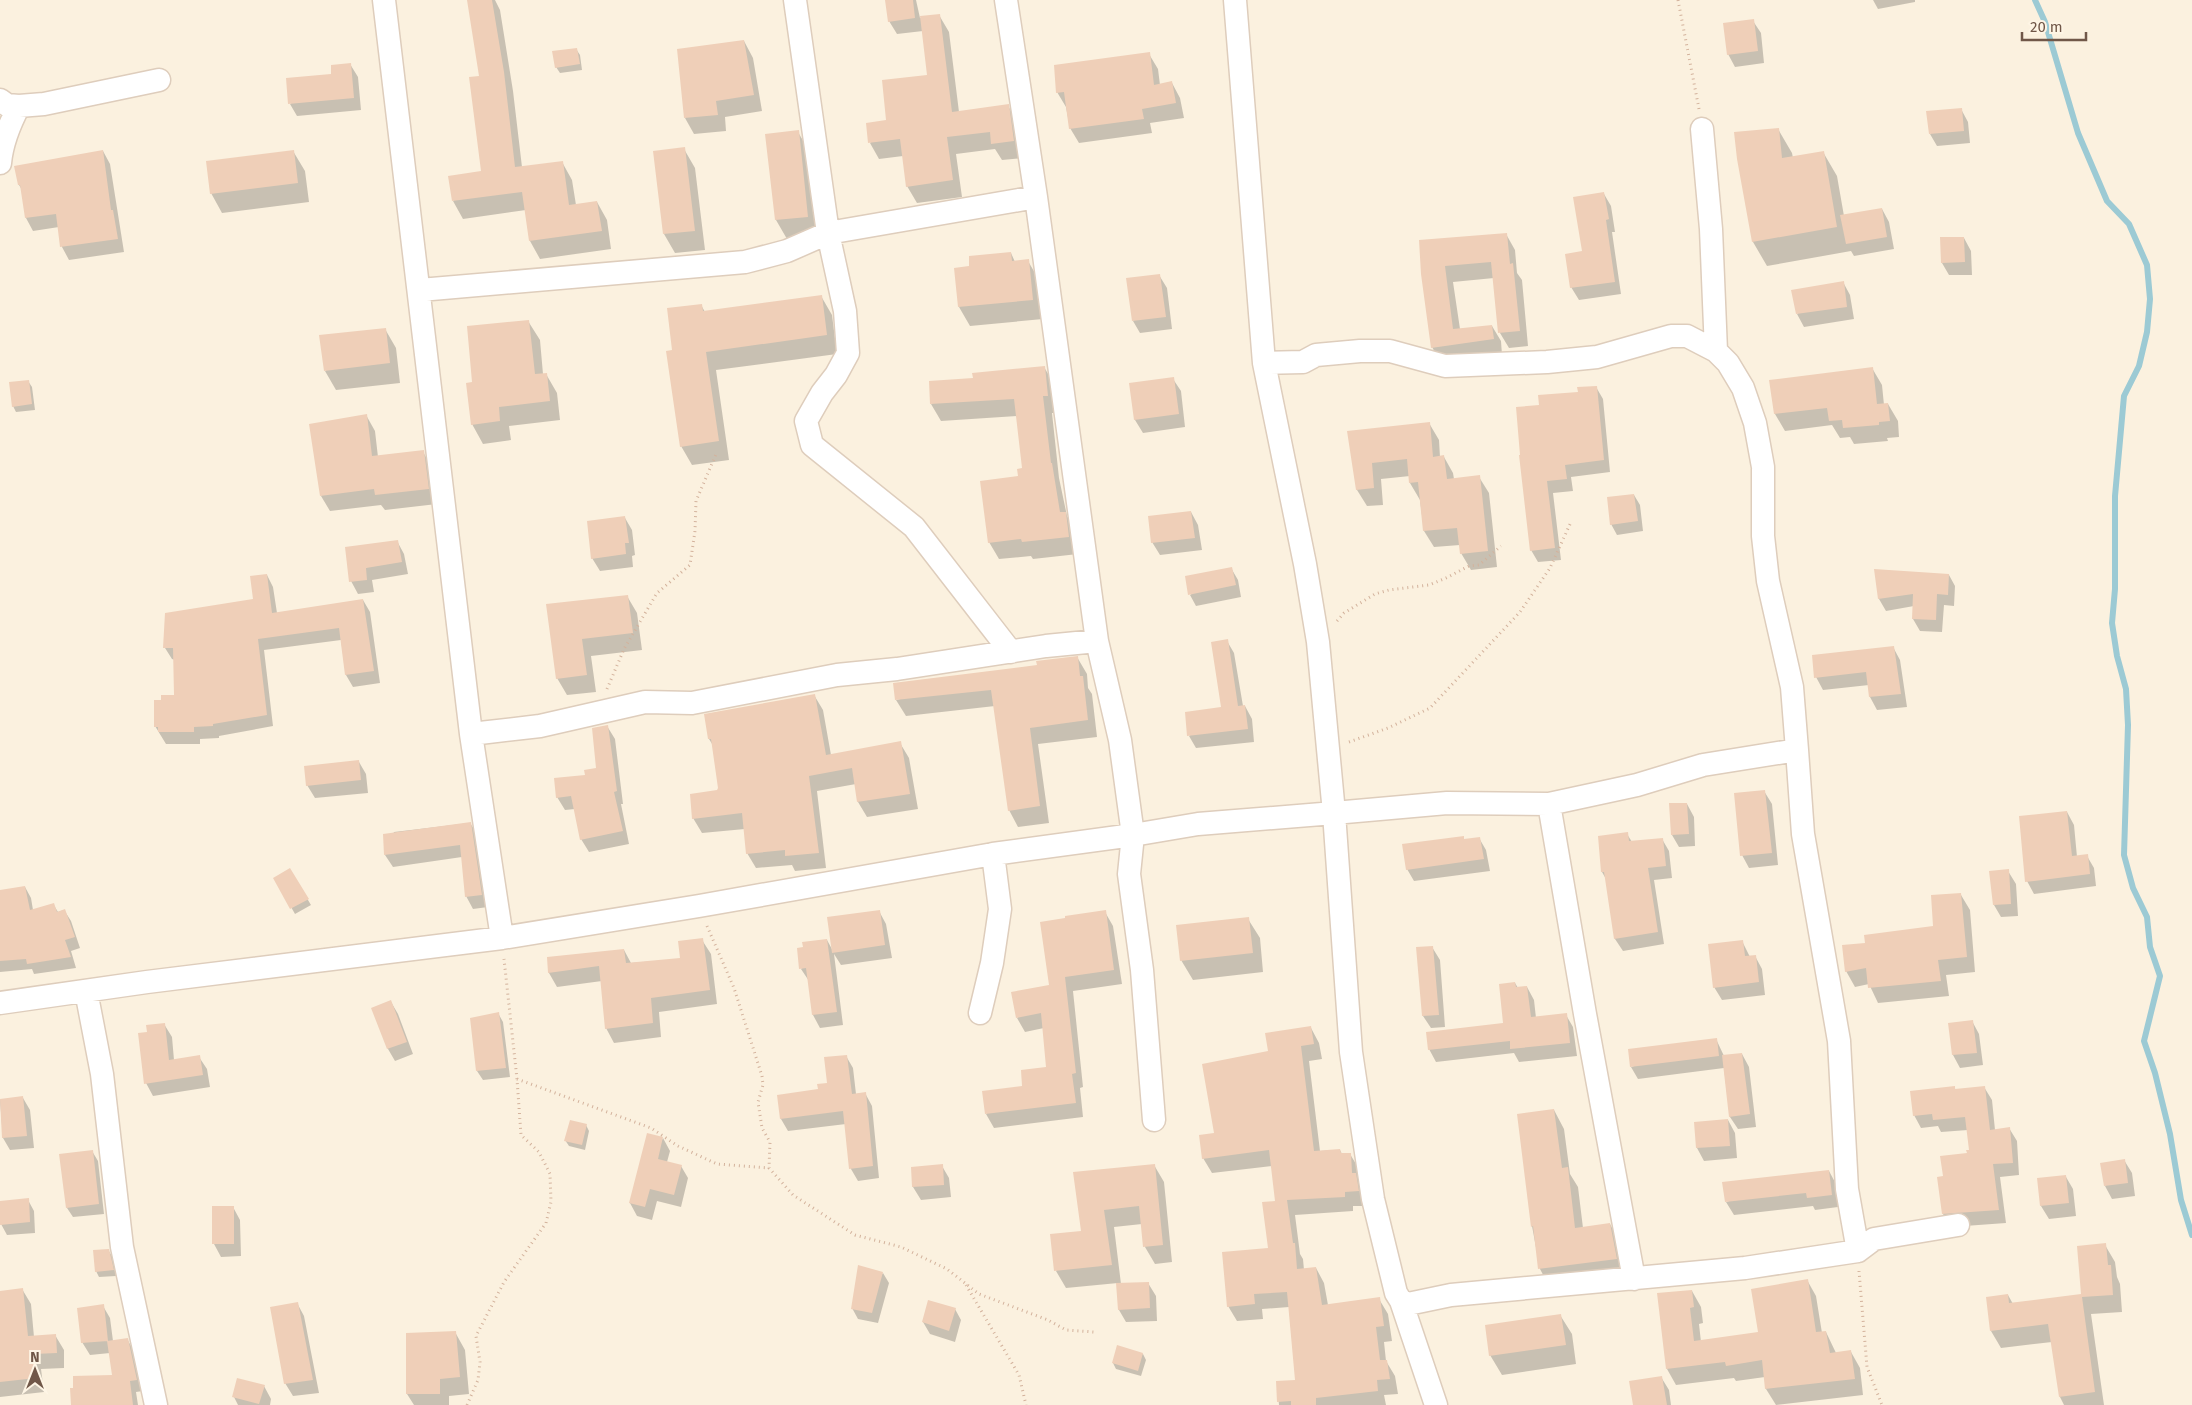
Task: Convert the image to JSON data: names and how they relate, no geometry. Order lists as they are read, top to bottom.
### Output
{
  "scale_bar": "20 m",
  "north": "top"
}
